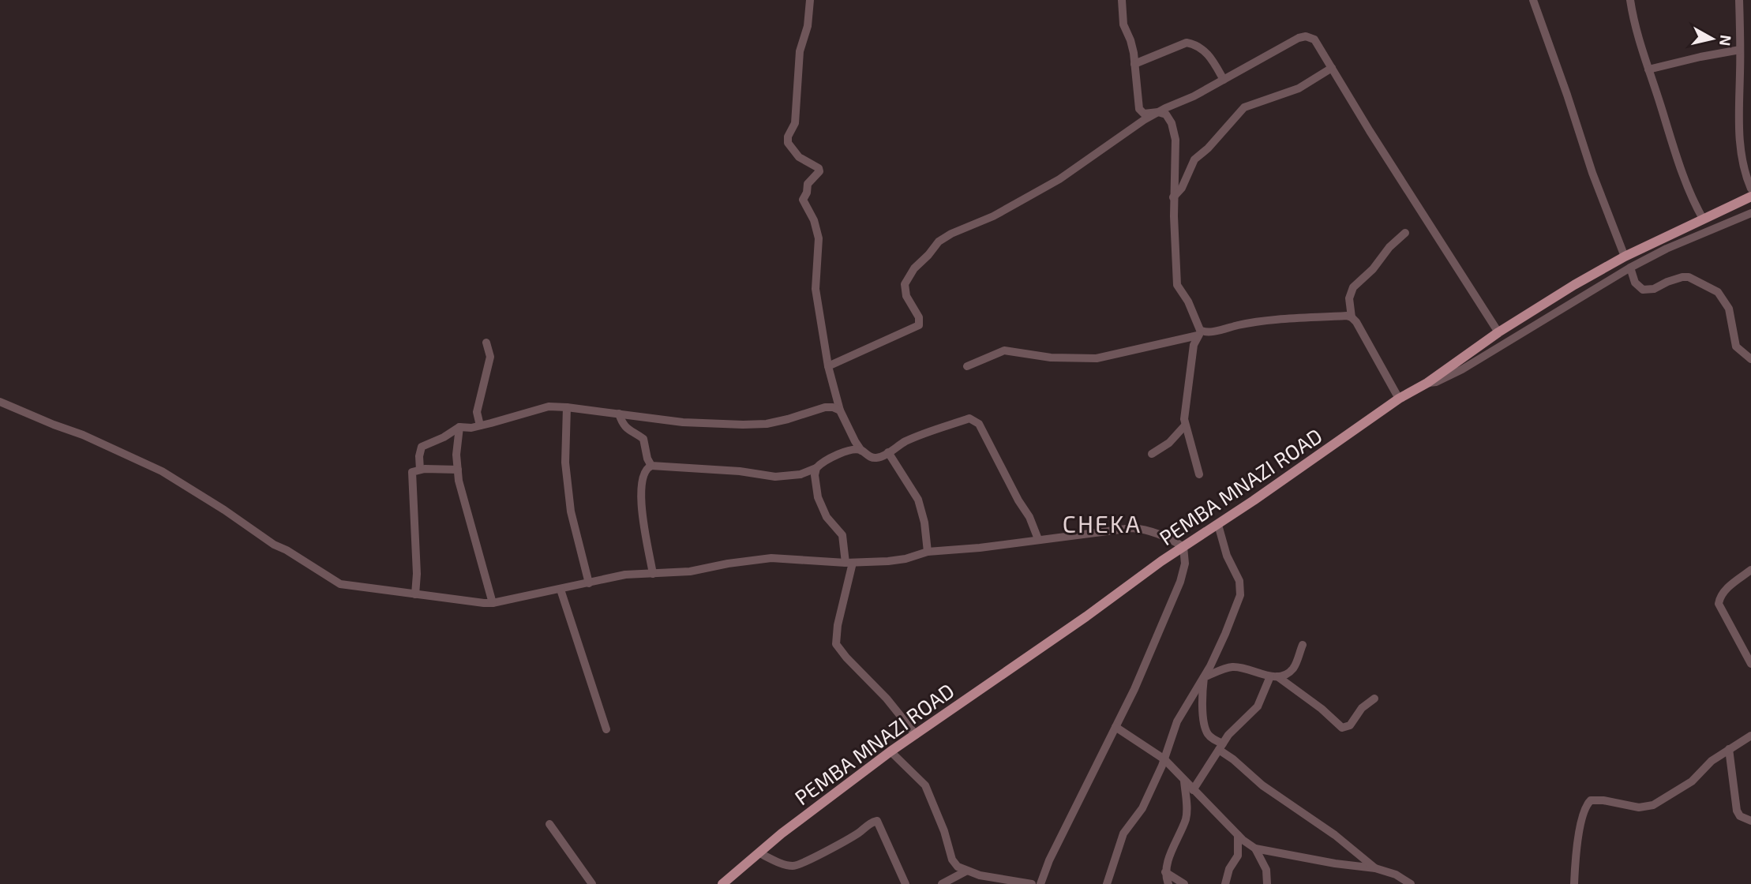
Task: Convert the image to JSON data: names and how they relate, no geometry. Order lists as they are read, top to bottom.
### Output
{
  "streets": {
    "main road": ["PEMBA MNAZI ROAD"]
  },
  "districts": ["CHEKA"],
  "north": "right"
}
